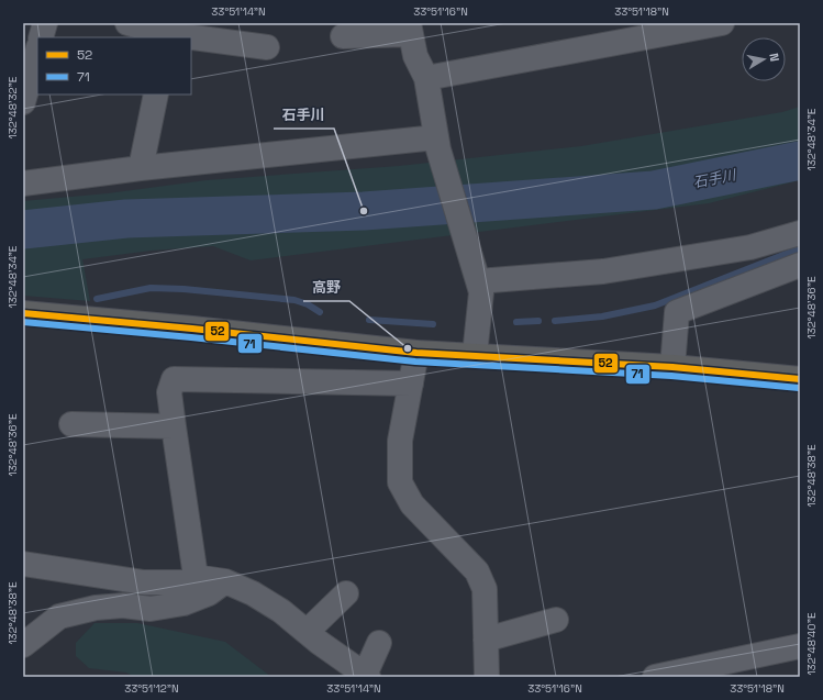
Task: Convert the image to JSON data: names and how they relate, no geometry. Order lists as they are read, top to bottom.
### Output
{
  "water": ["石手川"],
  "places": ["石手川", "高野"],
  "lines": ["transit line 52", "transit line 71"],
  "legend": ["52", "71"],
  "north": "right",
  "coordinates": [
    "33°51'14\"N",
    "33°51'16\"N",
    "33°51'18\"N",
    "132°48'32\"E",
    "132°48'34\"E",
    "132°48'36\"E",
    "132°48'38\"E",
    "132°48'40\"E",
    "33°51'12\"N"
  ]
}
